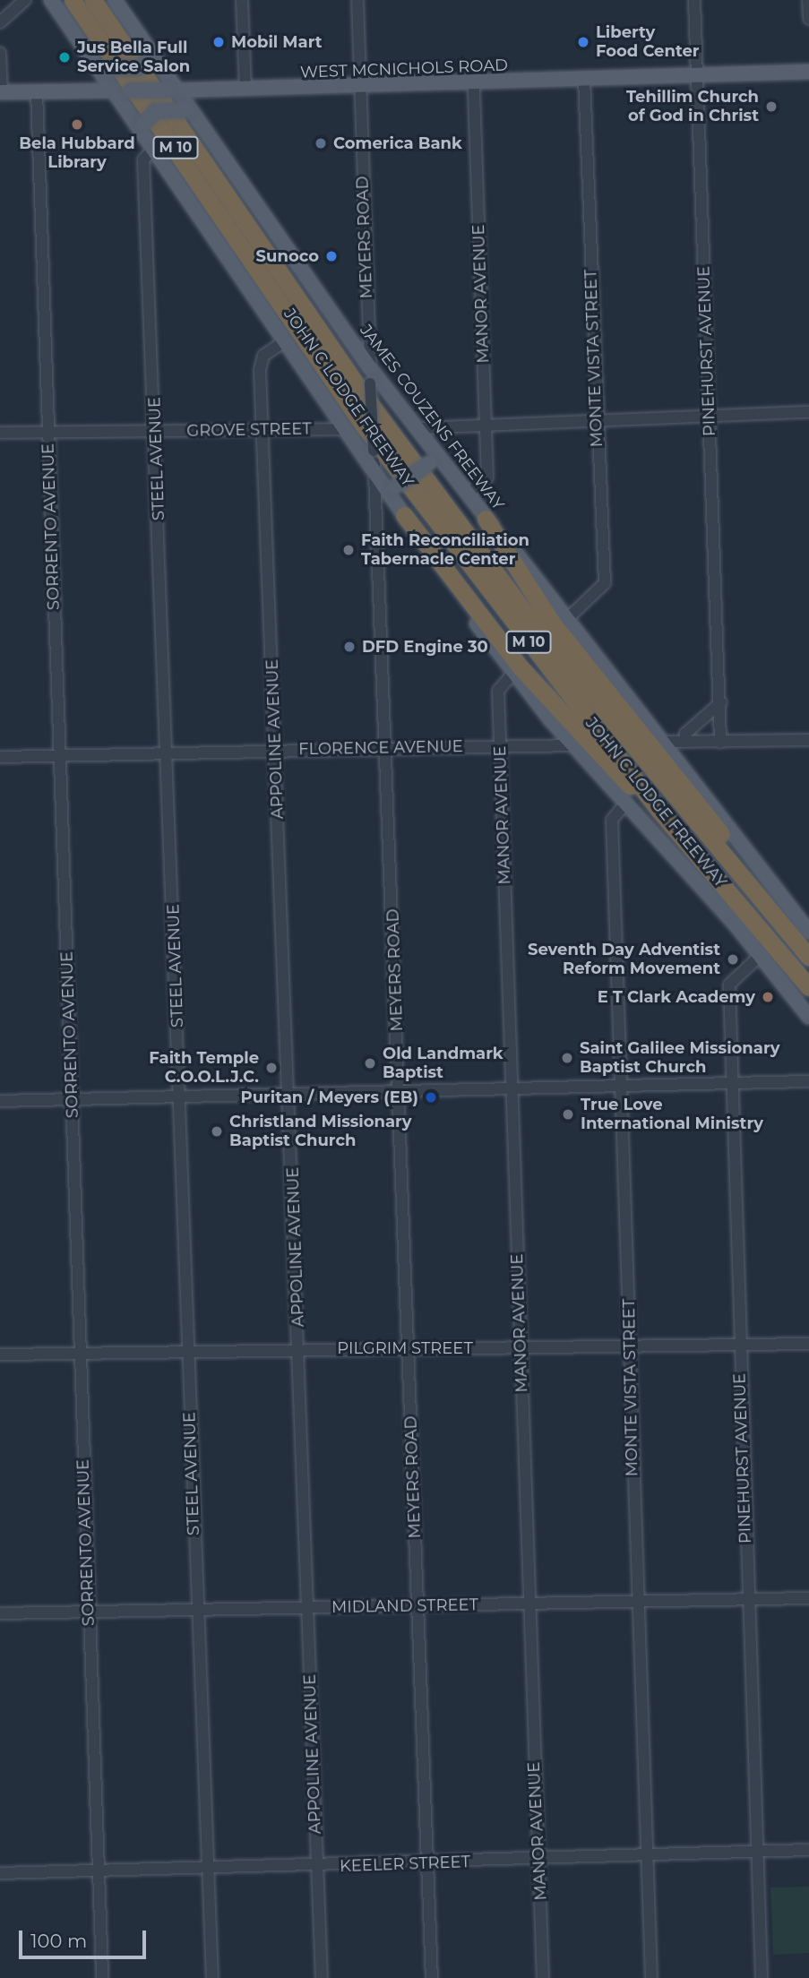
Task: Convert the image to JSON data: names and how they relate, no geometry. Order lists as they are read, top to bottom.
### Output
{
  "streets": {
    "highway": ["M 10", "JOHN C LODGE FREEWAY"],
    "main road": ["WEST MCNICHOLS ROAD", "JAMES COUZENS FREEWAY"],
    "street": [
      "MEYERS ROAD",
      "MANOR AVENUE",
      "PINEHURST AVENUE",
      "MONTE VISTA STREET",
      "GROVE STREET",
      "STEEL AVENUE",
      "SORRENTO AVENUE",
      "APPOLINE AVENUE",
      "FLORENCE AVENUE",
      "PILGRIM STREET",
      "MIDLAND STREET",
      "KEELER STREET"
    ]
  },
  "crossings": [
    ["WEST MCNICHOLS ROAD", "MEYERS ROAD"],
    ["WEST MCNICHOLS ROAD", "MANOR AVENUE"],
    ["WEST MCNICHOLS ROAD", "PINEHURST AVENUE"],
    ["WEST MCNICHOLS ROAD", "MONTE VISTA STREET"],
    ["WEST MCNICHOLS ROAD", "JAMES COUZENS FREEWAY"],
    ["WEST MCNICHOLS ROAD", "SORRENTO AVENUE"],
    ["MEYERS ROAD", "JAMES COUZENS FREEWAY"],
    ["MEYERS ROAD", "FLORENCE AVENUE"],
    ["MEYERS ROAD", "PILGRIM STREET"],
    ["MEYERS ROAD", "MIDLAND STREET"],
    ["MEYERS ROAD", "KEELER STREET"],
    ["MANOR AVENUE", "JAMES COUZENS FREEWAY"],
    ["MANOR AVENUE", "FLORENCE AVENUE"],
    ["MANOR AVENUE", "PILGRIM STREET"],
    ["MANOR AVENUE", "MIDLAND STREET"],
    ["MANOR AVENUE", "KEELER STREET"],
    ["PINEHURST AVENUE", "PILGRIM STREET"],
    ["PINEHURST AVENUE", "MIDLAND STREET"],
    ["PINEHURST AVENUE", "KEELER STREET"],
    ["MONTE VISTA STREET", "JAMES COUZENS FREEWAY"],
    ["MONTE VISTA STREET", "PILGRIM STREET"],
    ["MONTE VISTA STREET", "MIDLAND STREET"],
    ["MONTE VISTA STREET", "KEELER STREET"],
    ["GROVE STREET", "STEEL AVENUE"],
    ["GROVE STREET", "SORRENTO AVENUE"],
    ["GROVE STREET", "APPOLINE AVENUE"],
    ["STEEL AVENUE", "FLORENCE AVENUE"],
    ["STEEL AVENUE", "PILGRIM STREET"],
    ["STEEL AVENUE", "MIDLAND STREET"],
    ["STEEL AVENUE", "KEELER STREET"],
    ["SORRENTO AVENUE", "FLORENCE AVENUE"],
    ["SORRENTO AVENUE", "PILGRIM STREET"],
    ["SORRENTO AVENUE", "MIDLAND STREET"],
    ["SORRENTO AVENUE", "KEELER STREET"],
    ["APPOLINE AVENUE", "FLORENCE AVENUE"],
    ["APPOLINE AVENUE", "PILGRIM STREET"],
    ["APPOLINE AVENUE", "MIDLAND STREET"],
    ["APPOLINE AVENUE", "KEELER STREET"]
  ],
  "places": [
    "Mobil Mart",
    "Liberty Food Center",
    "Jus Bella Full Service Salon",
    "Tehillim Church of God in Christ",
    "Bela Hubbard Library",
    "Comerica Bank",
    "Sunoco",
    "Faith Reconciliation Tabernacle Center",
    "DFD Engine 30",
    "Seventh Day Adventist Reform Movement",
    "E T Clark Academy",
    "Saint Galilee Missionary Baptist Church",
    "Old Landmark Baptist",
    "Faith Temple C.O.O.L.J.C.",
    "Puritan / Meyers (EB)",
    "True Love International Ministry",
    "Christland Missionary Baptist Church"
  ],
  "scale_bar": "100 m"
}
